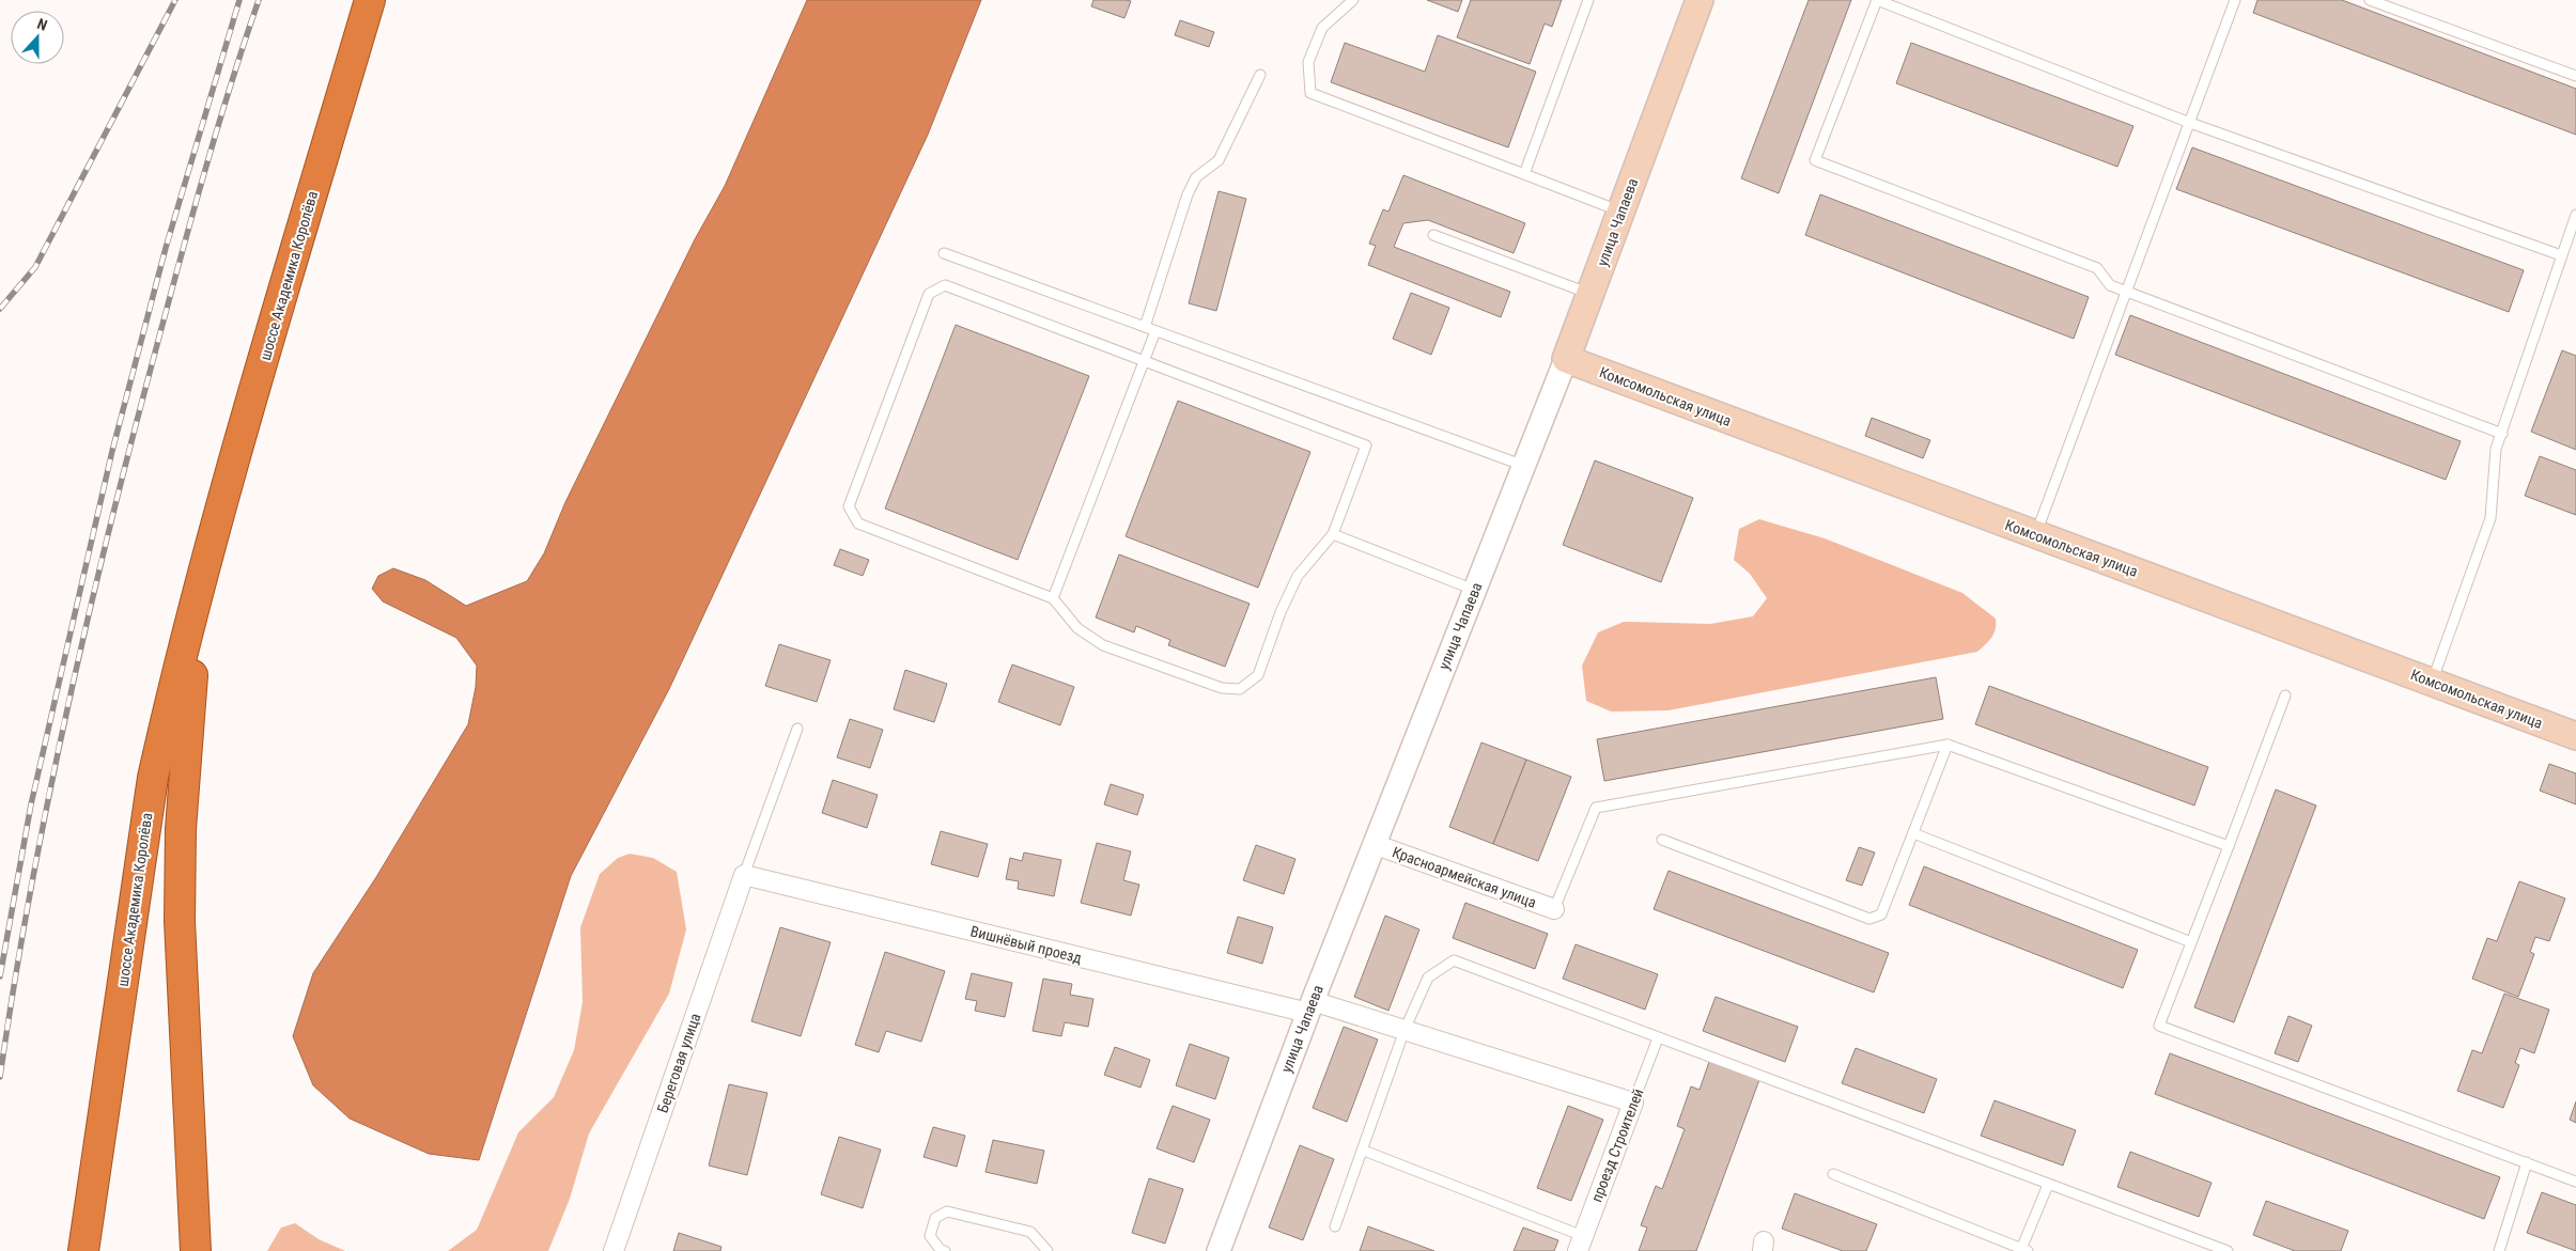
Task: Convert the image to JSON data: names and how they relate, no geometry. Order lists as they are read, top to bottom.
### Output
{
  "streets": {
    "highway": ["шоссе Академика Королёва"],
    "main road": ["улица Чапаева", "Комсомольская улица"],
    "street": [
      "Красноармейская улица",
      "Вишнёвый проезд",
      "Береговая улица",
      "проезд Строителей"
    ]
  },
  "crossings": [
    ["улица Чапаева", "Комсомольская улица"],
    ["улица Чапаева", "Красноармейская улица"],
    ["улица Чапаева", "Вишнёвый проезд"],
    ["Вишнёвый проезд", "Береговая улица"],
    ["Вишнёвый проезд", "проезд Строителей"]
  ],
  "north": "top"
}
